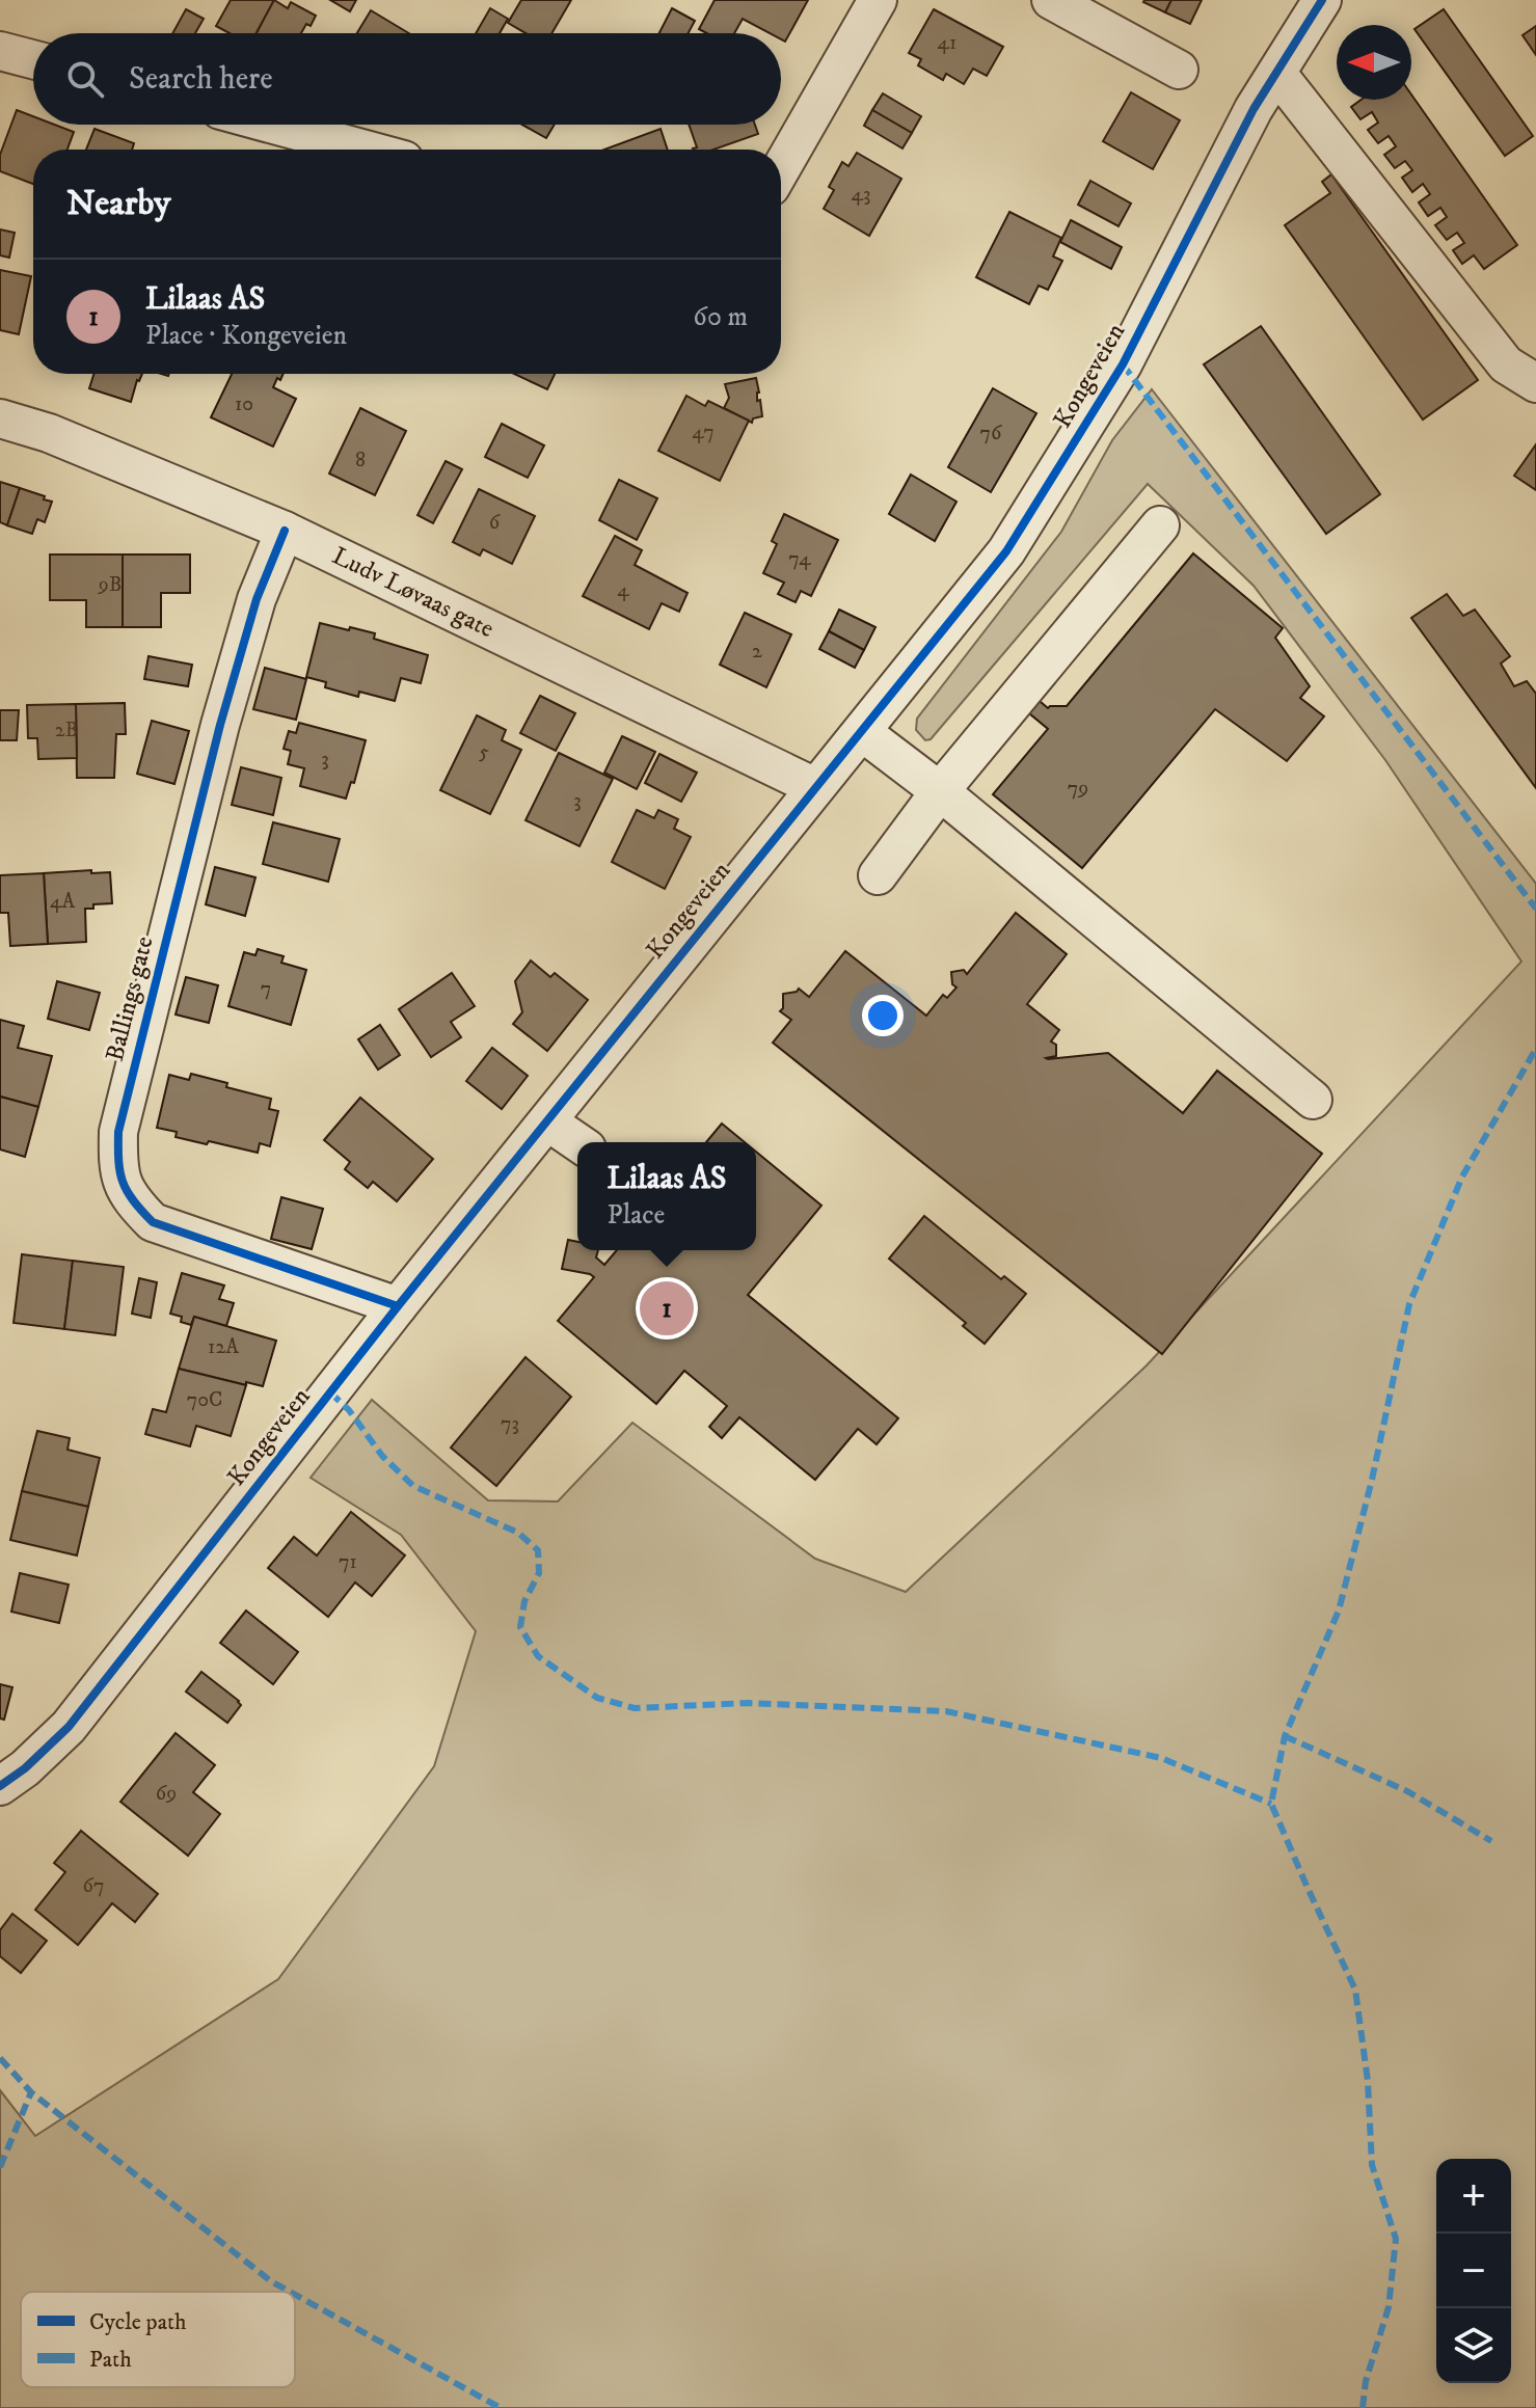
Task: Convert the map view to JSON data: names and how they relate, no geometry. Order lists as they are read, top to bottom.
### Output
{
  "streets": {
    "street": ["Kongeveien", "Ludv Løvaas gate", "Ballings gate"]
  },
  "crossings": [
    ["Kongeveien", "Ludv Løvaas gate"],
    ["Kongeveien", "Ballings gate"],
    ["Ludv Løvaas gate", "Ballings gate"]
  ],
  "house_numbers": [
    "41",
    "43",
    "10",
    "47",
    "76",
    "8",
    "6",
    "74",
    "9B",
    "4",
    "2",
    "2B",
    "5",
    "3",
    "79",
    "3",
    "4A",
    "7",
    "12A",
    "70C",
    "73",
    "71",
    "69",
    "67"
  ],
  "legend": ["Cycle path", "Path"],
  "north": "left",
  "page": {
    "search": "Search here",
    "heading": "Nearby",
    "list": [
      {
        "mark": "1",
        "name": "Lilaas AS",
        "note": "Place · Kongeveien",
        "value": "60 m"
      }
    ],
    "popup": ["Lilaas AS", "Place"],
    "pins": "1",
    "map_buttons": ["+", "−"]
  }
}
